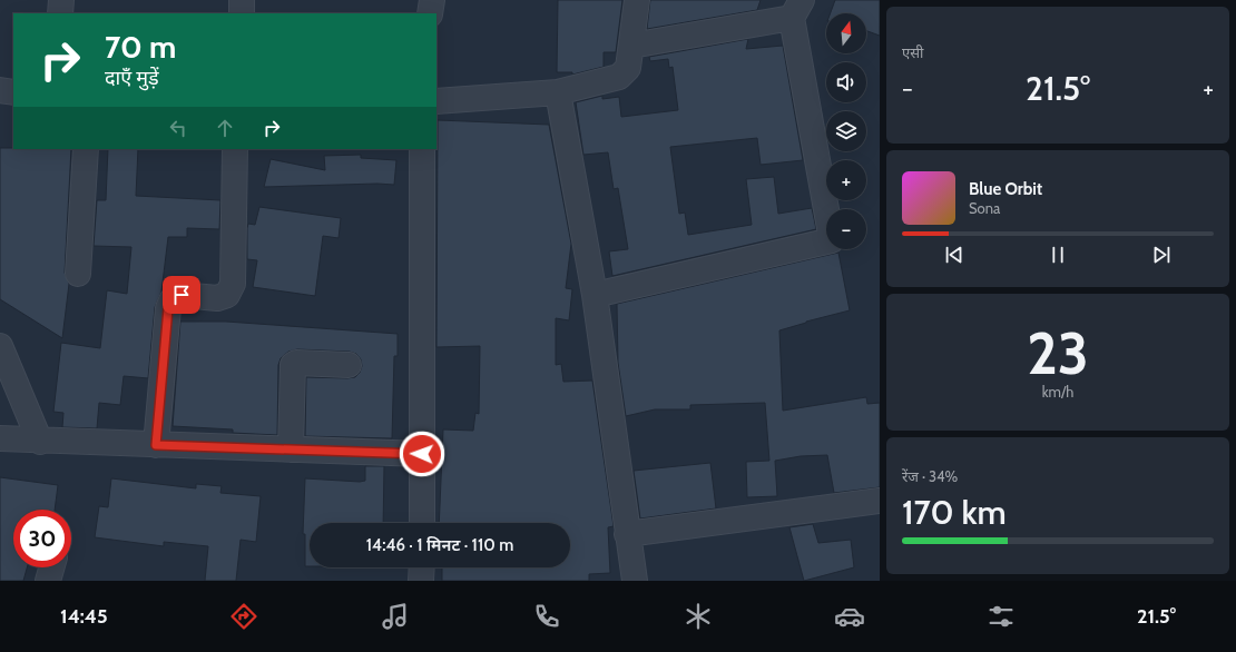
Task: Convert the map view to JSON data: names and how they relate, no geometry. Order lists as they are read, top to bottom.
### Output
{
  "north": "top",
  "page": {
    "tile": [
      "एसी",
      ["23", "km/h"],
      ["रेंज · 34%", "170 km"]
    ],
    "map_buttons": ["+", "−"],
    "turn": ["70 m", "दाएँ मुड़ें"],
    "heat": ["−", "21.5°", "+"],
    "song": ["Blue Orbit", "Sona"],
    "limit": "30",
    "trip": "14:46 · 1 मिनट · 110 m",
    "tabs": ["14:45", "21.5°"]
  }
}
